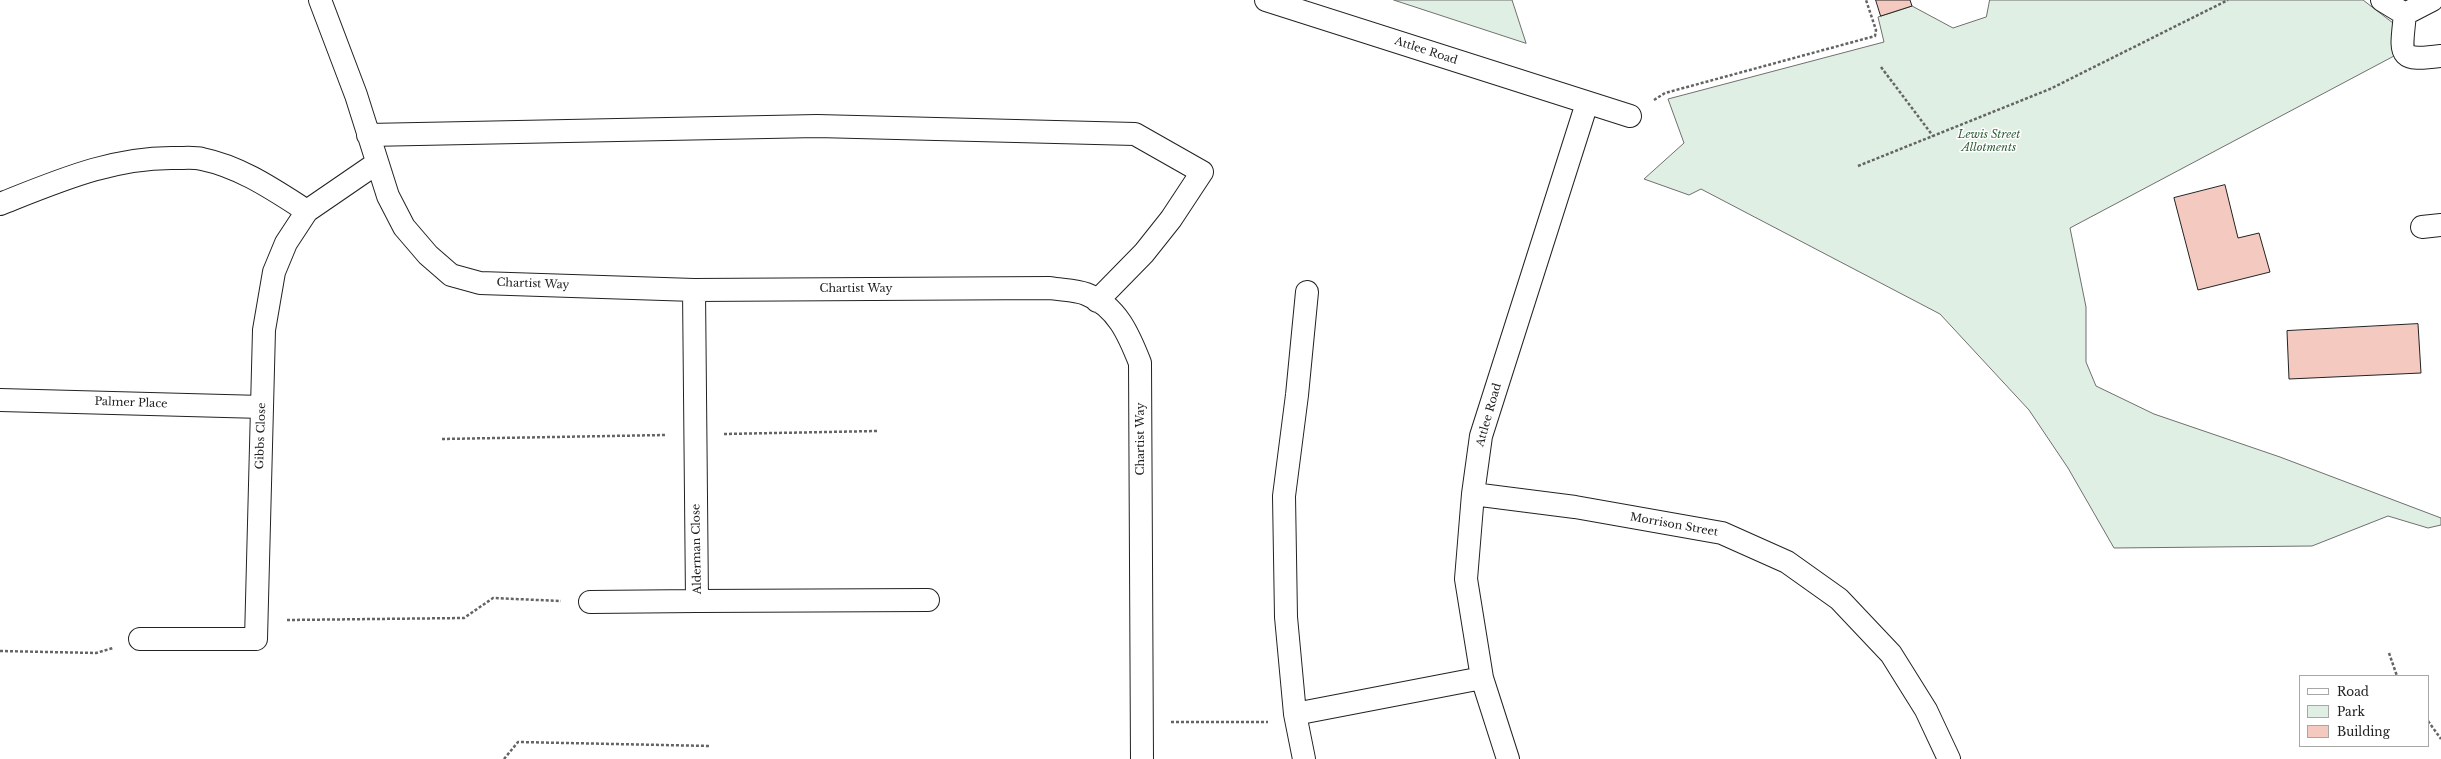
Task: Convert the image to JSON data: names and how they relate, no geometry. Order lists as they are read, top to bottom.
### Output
{
  "streets": {
    "street": [
      "Attlee Road",
      "Chartist Way",
      "Palmer Place",
      "Gibbs Close",
      "Morrison Street",
      "Alderman Close"
    ]
  },
  "crossings": [
    ["Attlee Road", "Morrison Street"],
    ["Chartist Way", "Gibbs Close"],
    ["Chartist Way", "Alderman Close"],
    ["Palmer Place", "Gibbs Close"]
  ],
  "parks": ["Lewis Street Allotments"],
  "legend": ["Road", "Park", "Building"]
}
